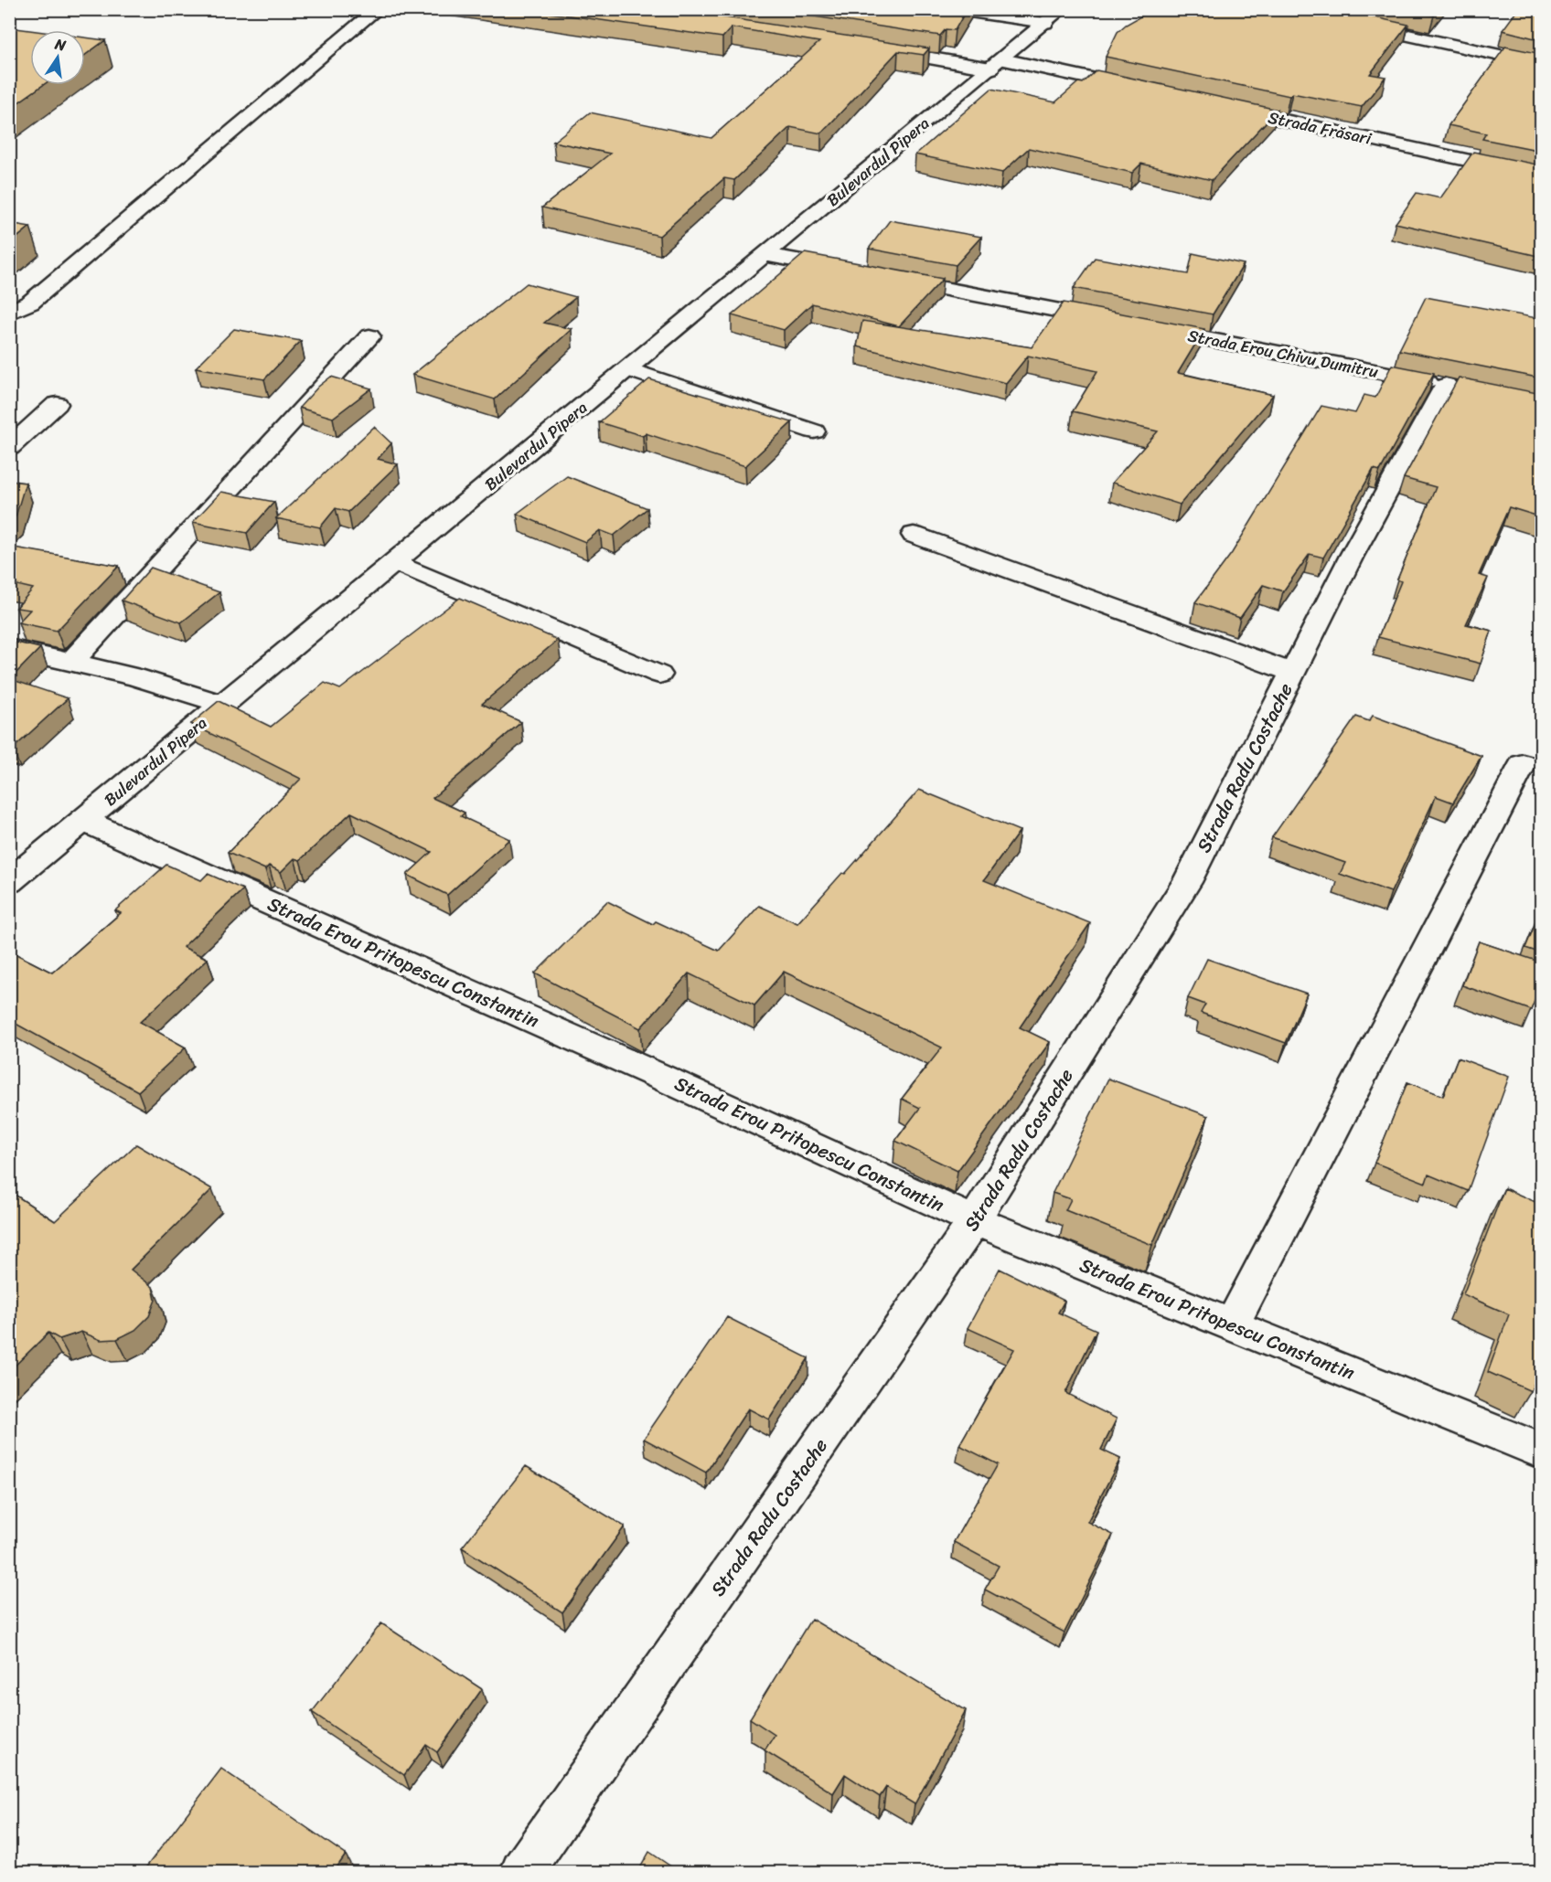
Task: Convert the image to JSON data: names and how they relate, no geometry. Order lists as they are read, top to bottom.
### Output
{
  "streets": {
    "street": [
      "Strada Frăsari",
      "Bulevardul Pipera",
      "Strada Erou Chivu Dumitru",
      "Strada Radu Costache",
      "Strada Erou Pritopescu Constantin"
    ]
  },
  "crossings": [
    ["Bulevardul Pipera", "Strada Erou Pritopescu Constantin"],
    ["Strada Erou Chivu Dumitru", "Strada Radu Costache"],
    ["Strada Radu Costache", "Strada Erou Pritopescu Constantin"]
  ],
  "north": "top"
}
